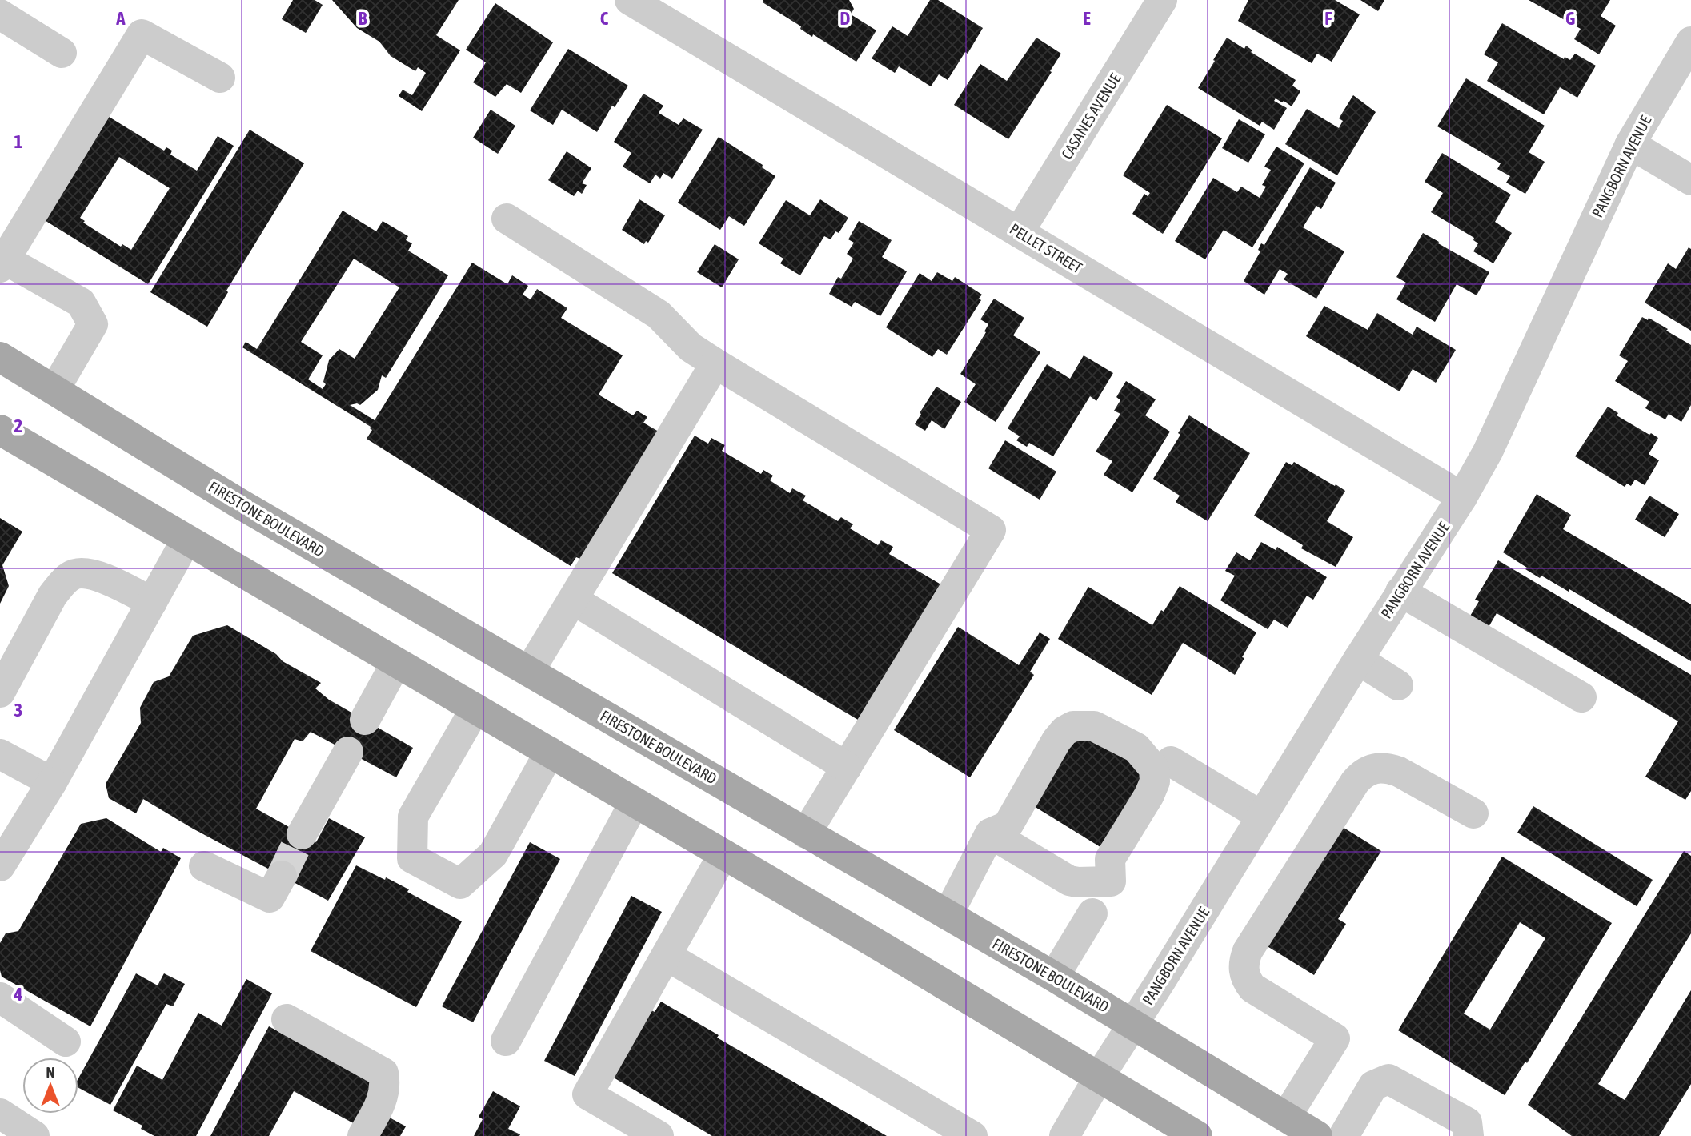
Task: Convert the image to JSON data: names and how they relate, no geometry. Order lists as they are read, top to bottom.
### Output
{
  "streets": {
    "main road": ["FIRESTONE BOULEVARD"],
    "street": ["CASANES AVENUE", "PANGBORN AVENUE", "PELLET STREET"]
  },
  "crossings": [
    ["CASANES AVENUE", "PELLET STREET"],
    ["PANGBORN AVENUE", "PELLET STREET"],
    ["PANGBORN AVENUE", "FIRESTONE BOULEVARD"]
  ],
  "north": "top",
  "grid": {
    "columns": [
      "A",
      "B",
      "C",
      "D",
      "E",
      "F",
      "G"
    ],
    "rows": [
      "1",
      "2",
      "3",
      "4"
    ]
  }
}
